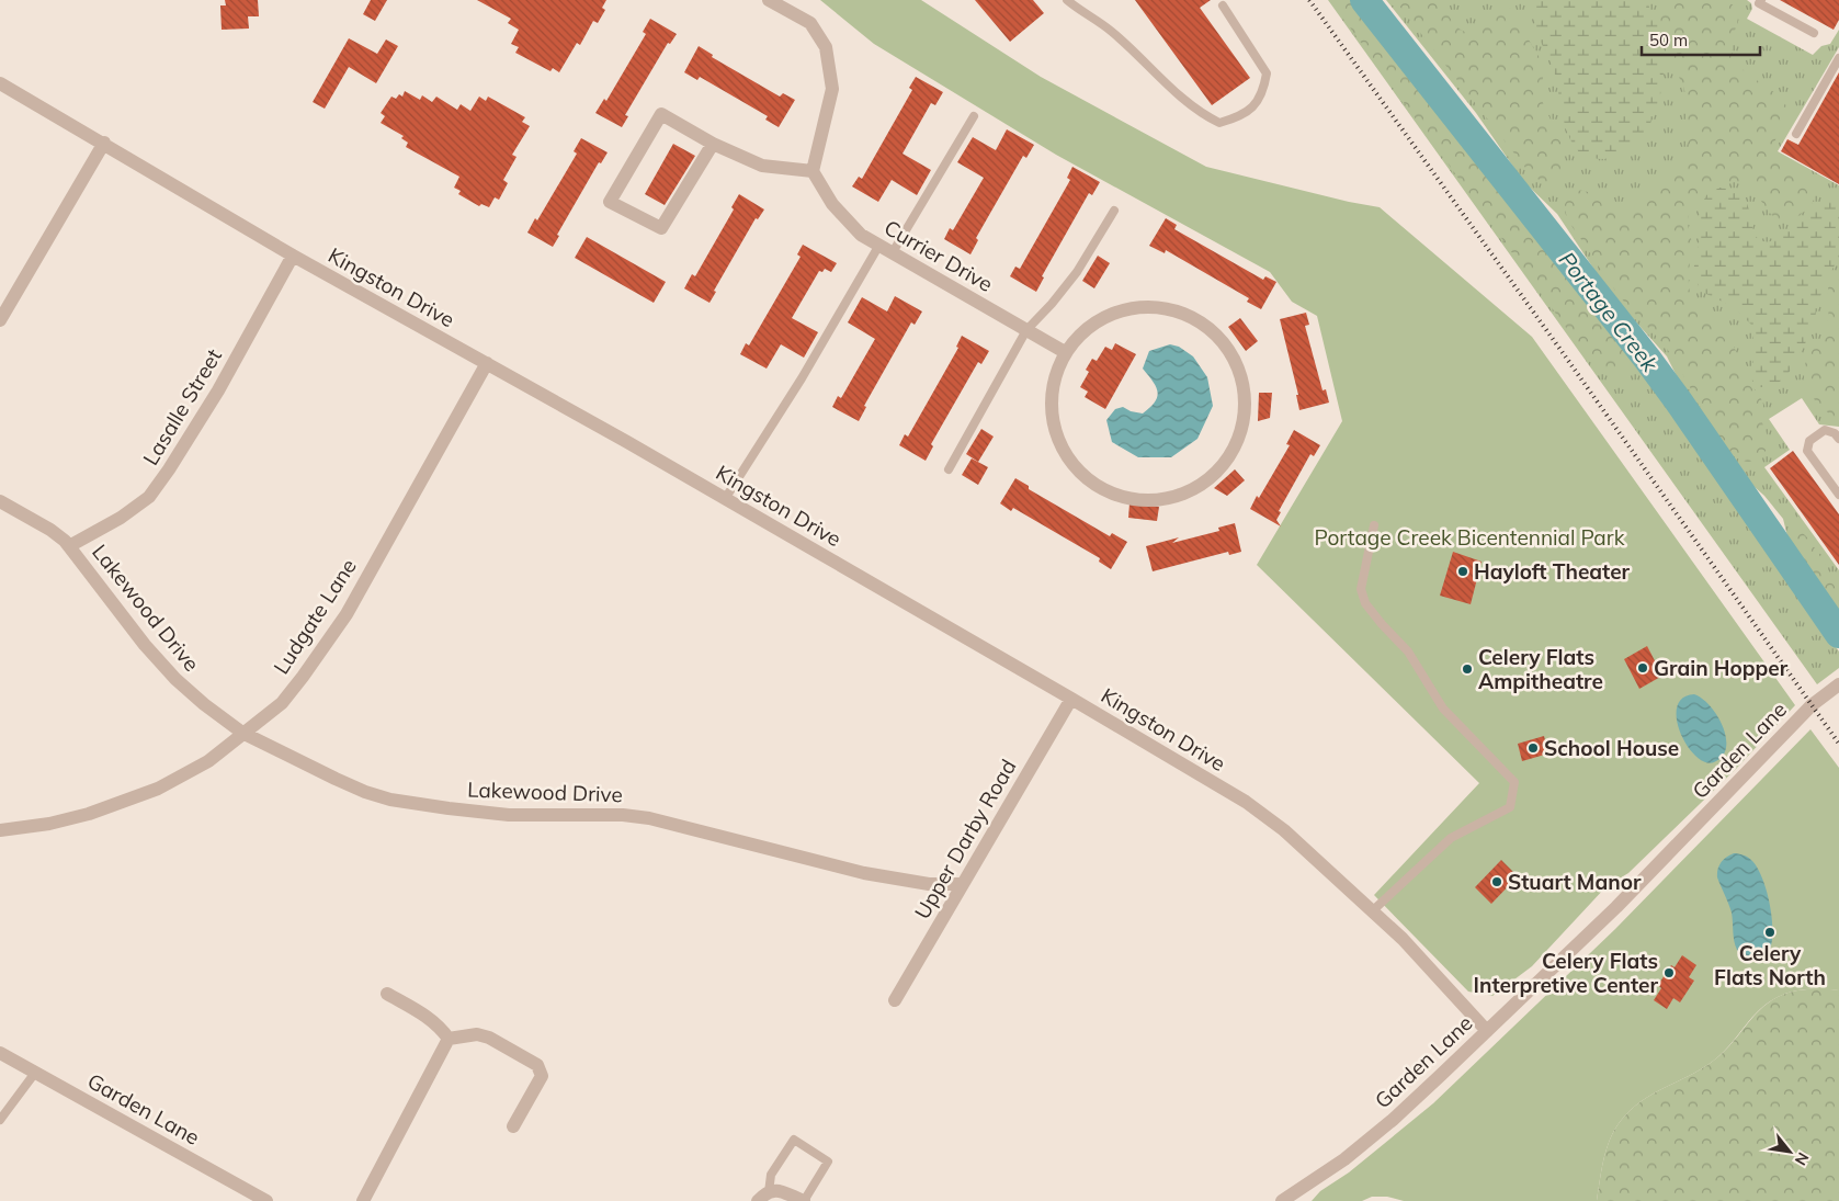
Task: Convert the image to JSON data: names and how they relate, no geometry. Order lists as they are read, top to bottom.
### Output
{
  "streets": {
    "street": [
      "Currier Drive",
      "Kingston Drive",
      "Lasalle Street",
      "Lakewood Drive",
      "Ludgate Lane",
      "Garden Lane",
      "Upper Darby Road"
    ]
  },
  "crossings": [
    ["Kingston Drive", "Lasalle Street"],
    ["Kingston Drive", "Ludgate Lane"],
    ["Kingston Drive", "Garden Lane"],
    ["Kingston Drive", "Upper Darby Road"],
    ["Lasalle Street", "Lakewood Drive"],
    ["Lakewood Drive", "Ludgate Lane"],
    ["Lakewood Drive", "Upper Darby Road"]
  ],
  "water": ["Portage Creek"],
  "parks": ["Portage Creek Bicentennial Park"],
  "places": [
    "Hayloft Theater",
    "Grain Hopper",
    "Celery Flats Ampitheatre",
    "School House",
    "Stuart Manor",
    "Celery Flats North",
    "Celery Flats Interpretive Center"
  ],
  "scale_bar": "50 m",
  "north": "bottom right"
}
